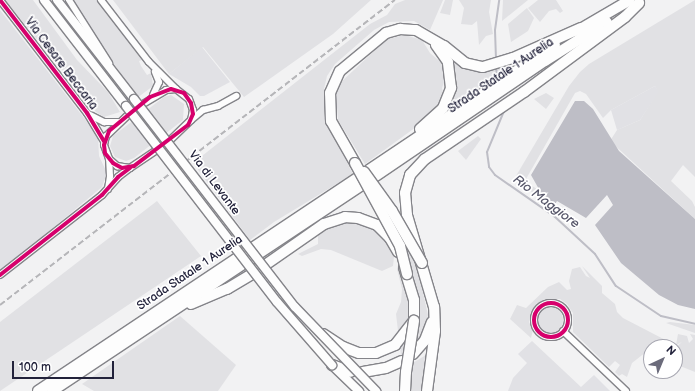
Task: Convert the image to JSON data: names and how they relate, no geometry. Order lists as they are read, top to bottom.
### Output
{
  "streets": {
    "highway": ["Strada Statale 1 Aurelia"],
    "main road": ["Via di Levante"],
    "street": ["Via Cesare Beccaria"]
  },
  "water": ["Rio Maggiore"],
  "scale_bar": "100 m",
  "north": "top right"
}
